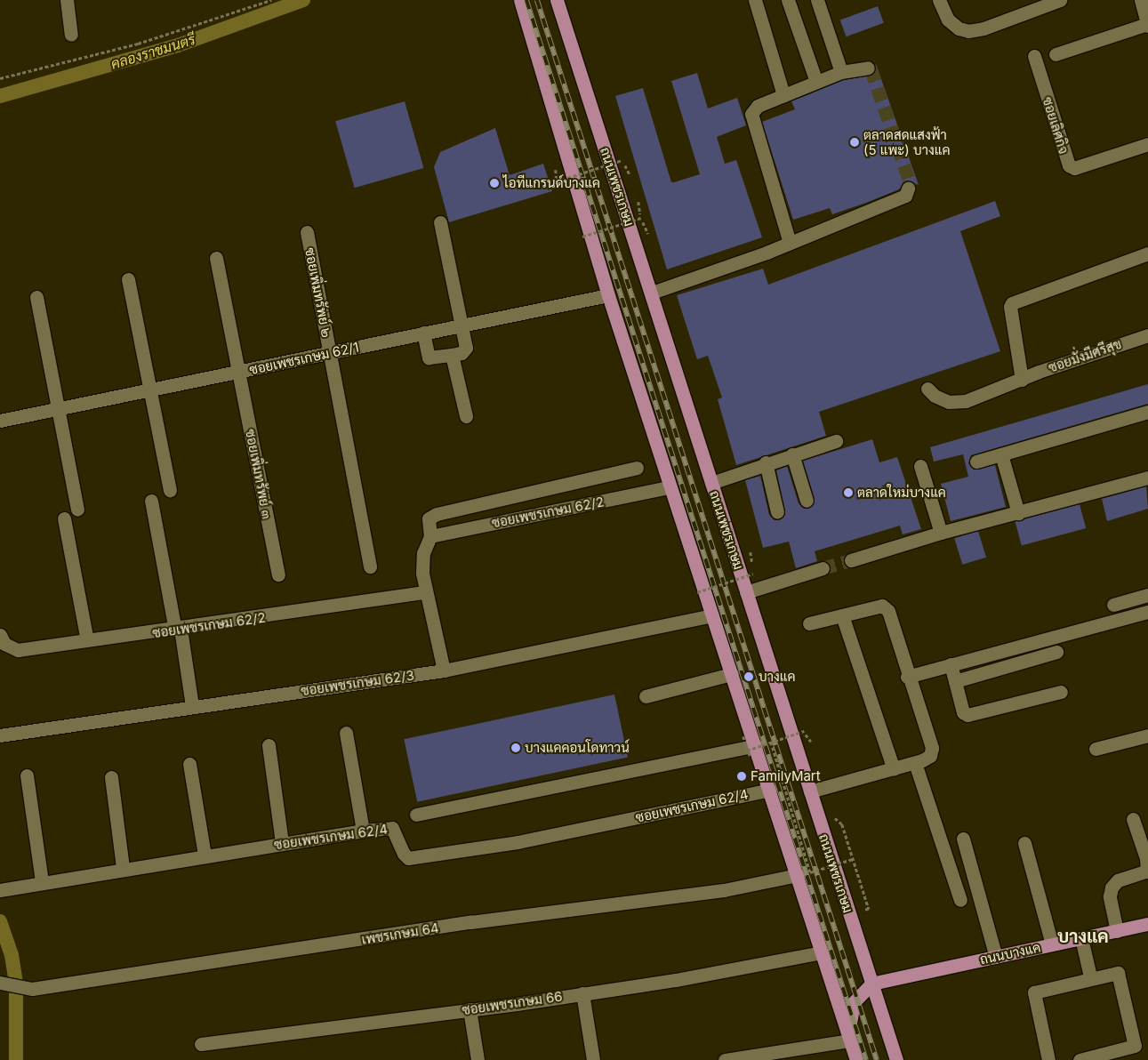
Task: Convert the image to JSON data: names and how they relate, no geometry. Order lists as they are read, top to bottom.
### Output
{
  "streets": {
    "main road": ["ถนนเพชรเกษม", "ถนนบางแค"],
    "street": [
      "ซอยเลิศกิจ",
      "ซอยเพิ่มทรัพย์ ๒",
      "ซอยมั่งมีศรีสุข",
      "ซอยเพชรเกษม 62/1",
      "ซอยเพิ่มทรัพย์ ๓",
      "ซอยเพชรเกษม 62/2",
      "ซอยเพชรเกษม 62/3",
      "ซอยเพชรเกษม 62/4",
      "เพชรเกษม 64",
      "ซอยเพชรเกษม 66"
    ]
  },
  "crossings": [
    ["ถนนเพชรเกษม", "ถนนบางแค"],
    ["ซอยเพิ่มทรัพย์ ๒", "ซอยเพชรเกษม 62/1"],
    ["ซอยเพชรเกษม 62/1", "ซอยเพิ่มทรัพย์ ๓"]
  ],
  "districts": ["บางแค"],
  "water": ["คลองราชมนตรี"],
  "places": [
    "ตลาดสดแสงฟ้า (5 แพะ) บางแค",
    "ไอทีแกรนด์บางแค",
    "ตลาดใหม่บางแค",
    "บางแค",
    "บางแคคอนโดทาวน์",
    "FamilyMart"
  ]
}
